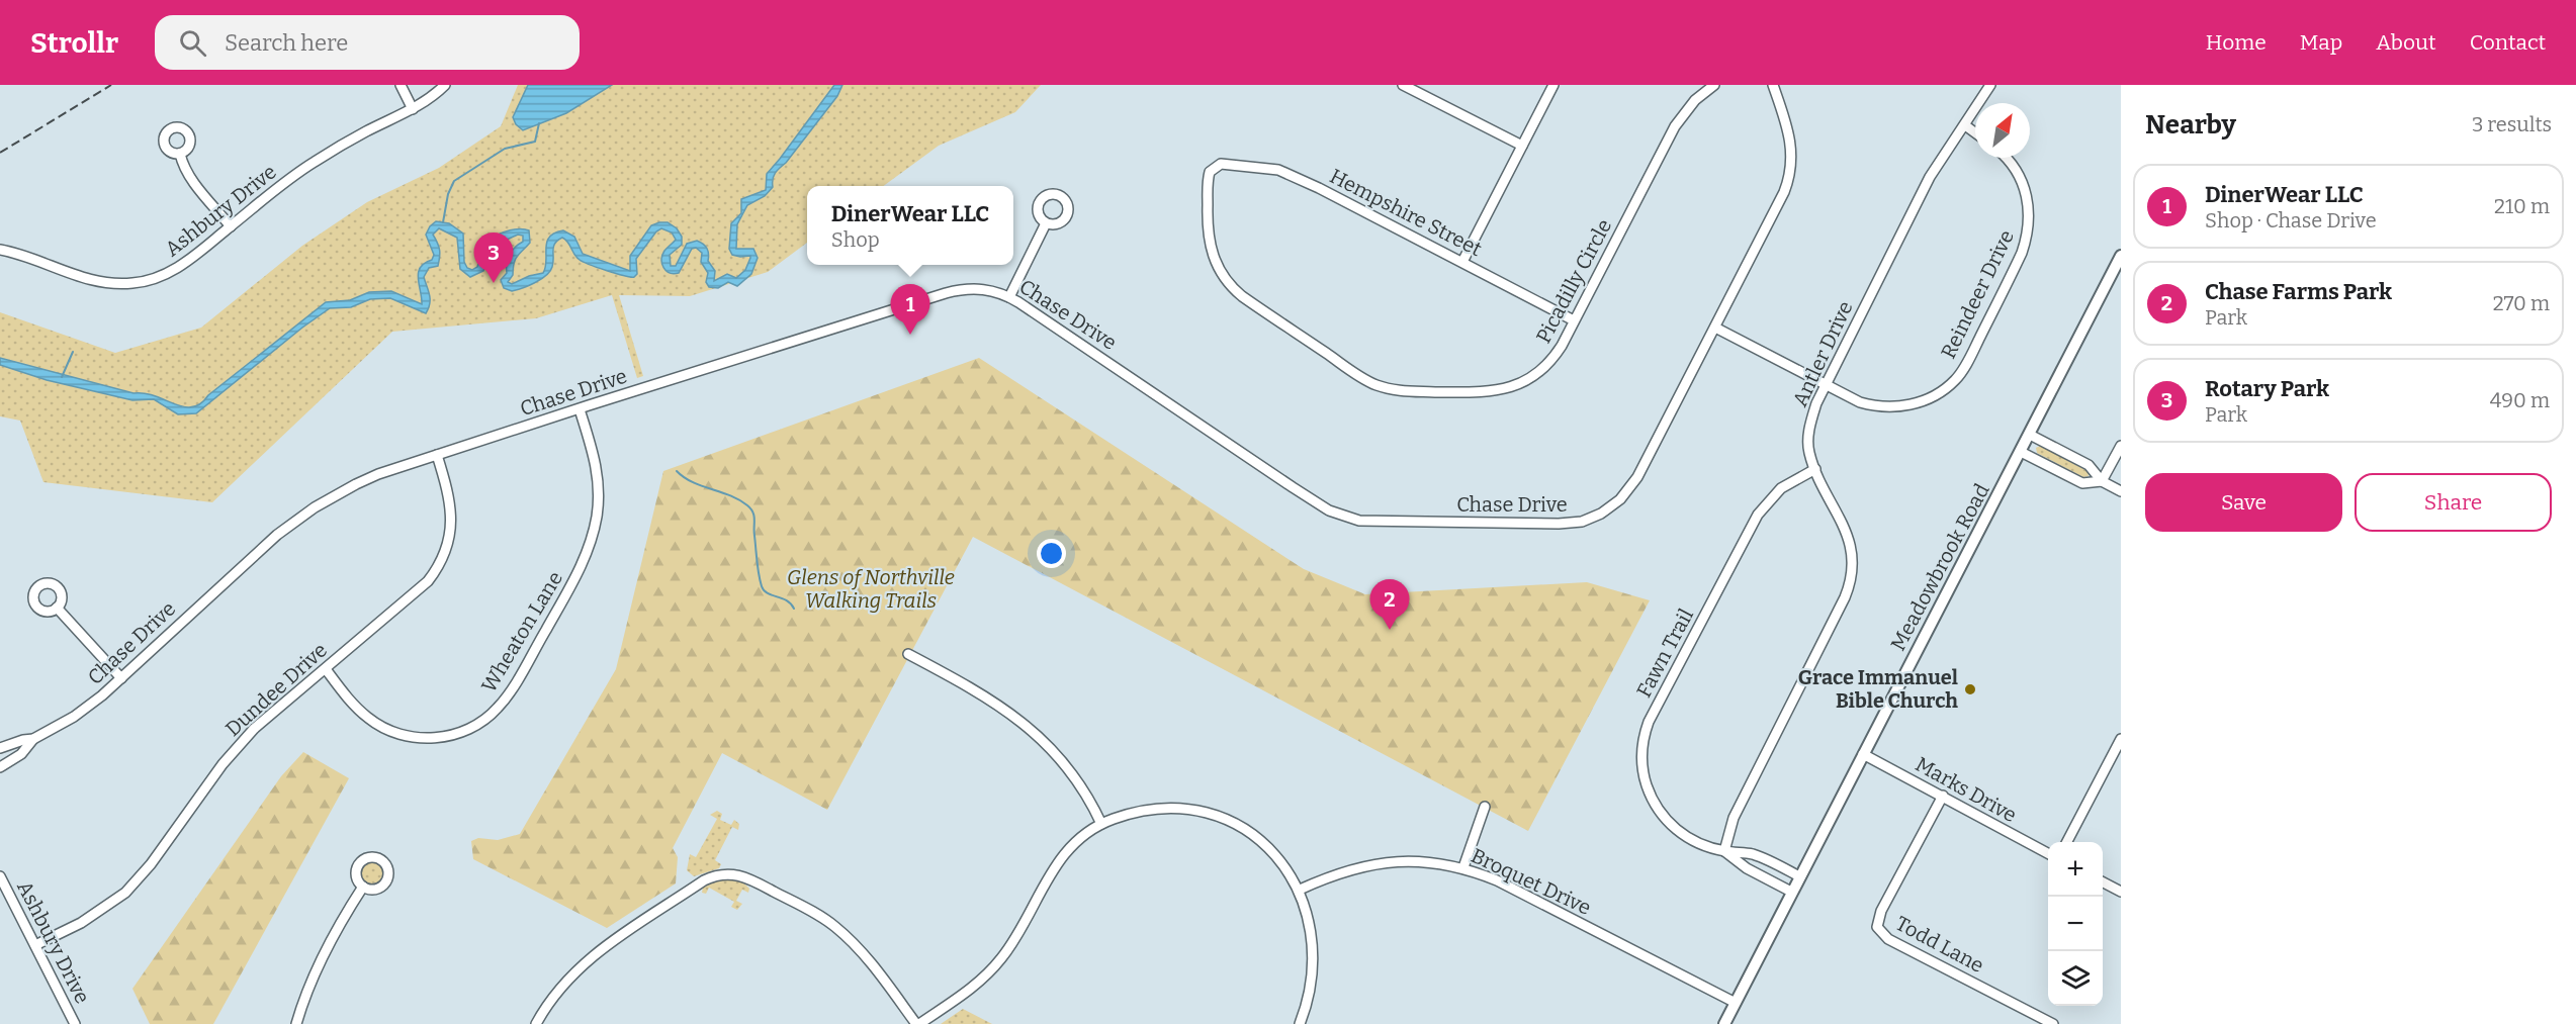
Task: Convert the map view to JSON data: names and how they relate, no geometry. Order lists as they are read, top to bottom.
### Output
{
  "streets": {
    "street": [
      "Ashbury Drive",
      "Hempshire Street",
      "Picadilly Circle",
      "Reindeer Drive",
      "Chase Drive",
      "Antler Drive",
      "Meadowbrook Road",
      "Wheaton Lane",
      "Fawn Trail",
      "Dundee Drive",
      "Marks Drive",
      "Broquet Drive",
      "Todd Lane"
    ]
  },
  "crossings": [
    ["Ashbury Drive", "Dundee Drive"],
    ["Hempshire Street", "Picadilly Circle"],
    ["Reindeer Drive", "Chase Drive"],
    ["Reindeer Drive", "Antler Drive"],
    ["Chase Drive", "Wheaton Lane"],
    ["Chase Drive", "Dundee Drive"],
    ["Antler Drive", "Fawn Trail"],
    ["Meadowbrook Road", "Fawn Trail"],
    ["Meadowbrook Road", "Marks Drive"],
    ["Meadowbrook Road", "Broquet Drive"],
    ["Wheaton Lane", "Dundee Drive"],
    ["Marks Drive", "Todd Lane"]
  ],
  "parks": ["Glens of Northville Walking Trails"],
  "places": ["Grace Immanuel Bible Church"],
  "north": "top right",
  "page": {
    "header": "Strollr",
    "search": "Search here",
    "nav": [
      "Home",
      "Map",
      "About",
      "Contact"
    ],
    "heading": ["Nearby", "3 results"],
    "list": [
      {
        "mark": "1",
        "name": "DinerWear LLC",
        "note": "Shop · Chase Drive",
        "value": "210 m"
      },
      {
        "mark": "2",
        "name": "Chase Farms Park",
        "note": "Park",
        "value": "270 m"
      },
      {
        "mark": "3",
        "name": "Rotary Park",
        "note": "Park",
        "value": "490 m"
      }
    ],
    "popup": ["DinerWear LLC", "Shop"],
    "pins": ["3", "1", "2"],
    "buttons": ["Save", "Share"],
    "map_buttons": ["+", "−"]
  }
}
